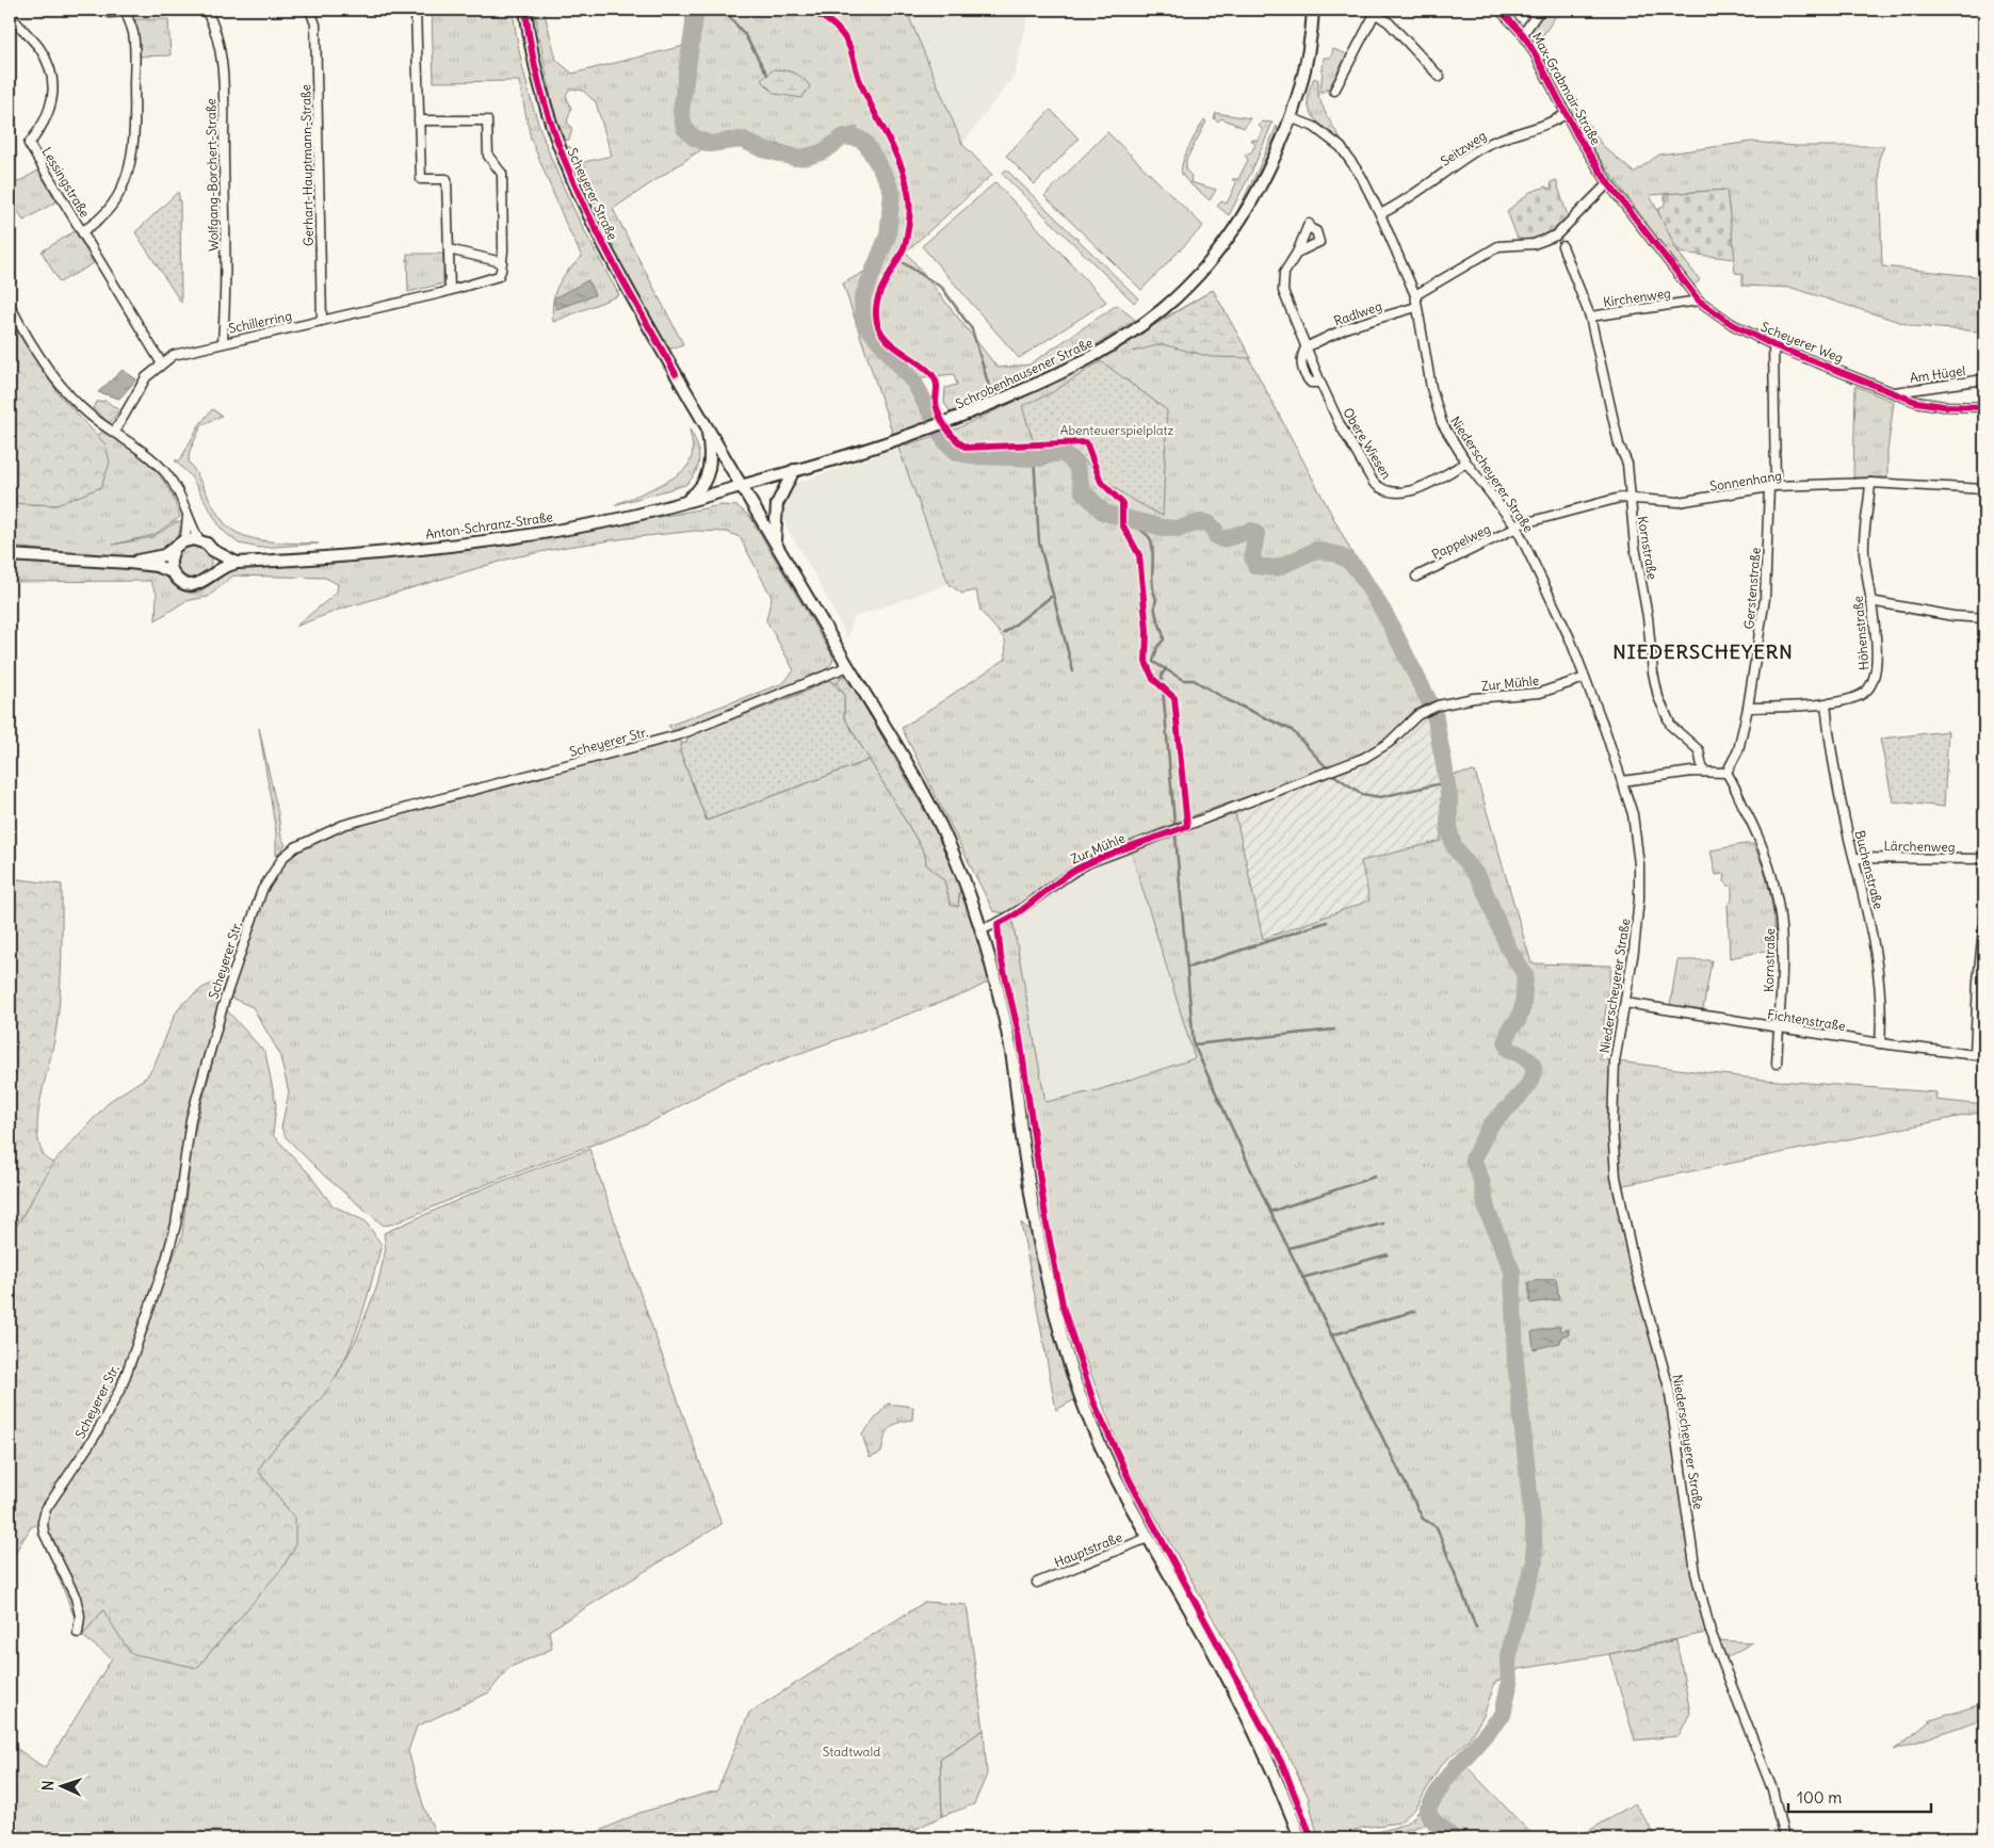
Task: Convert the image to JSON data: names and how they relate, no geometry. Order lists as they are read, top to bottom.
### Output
{
  "streets": {
    "main road": ["Scheyerer Straße", "Schrobenhausener Straße", "Anton-Schranz-Straße"],
    "street": [
      "Max-Grabmair-Straße",
      "Seitzweg",
      "Gerhart-Hauptmann-Straße",
      "Wolfgang-Borchert-Straße",
      "Lessingstraße",
      "Kirchenweg",
      "Radlweg",
      "Schillerring",
      "Scheyerer Weg",
      "Am Hügel",
      "Obere Wiesen",
      "Niederscheyerer Straße",
      "Sonnenhang",
      "Pappelweg",
      "Kornstraße",
      "Gerstenstraße",
      "Höhenstraße",
      "Zur Mühle",
      "Scheyerer Str.",
      "Lärchenweg",
      "Buchenstraße",
      "Fichtenstraße",
      "Hauptstraße"
    ]
  },
  "crossings": [
    ["Max-Grabmair-Straße", "Seitzweg"],
    ["Max-Grabmair-Straße", "Scheyerer Weg"],
    ["Seitzweg", "Niederscheyerer Straße"],
    ["Gerhart-Hauptmann-Straße", "Schillerring"],
    ["Wolfgang-Borchert-Straße", "Schillerring"],
    ["Lessingstraße", "Schillerring"],
    ["Scheyerer Straße", "Schrobenhausener Straße"],
    ["Scheyerer Straße", "Anton-Schranz-Straße"],
    ["Scheyerer Straße", "Zur Mühle"],
    ["Scheyerer Straße", "Scheyerer Str."],
    ["Scheyerer Straße", "Hauptstraße"],
    ["Kirchenweg", "Scheyerer Weg"],
    ["Kirchenweg", "Kornstraße"],
    ["Radlweg", "Obere Wiesen"],
    ["Radlweg", "Niederscheyerer Straße"],
    ["Scheyerer Weg", "Am Hügel"],
    ["Scheyerer Weg", "Gerstenstraße"],
    ["Schrobenhausener Straße", "Niederscheyerer Straße"],
    ["Schrobenhausener Straße", "Anton-Schranz-Straße"],
    ["Obere Wiesen", "Niederscheyerer Straße"],
    ["Niederscheyerer Straße", "Sonnenhang"],
    ["Niederscheyerer Straße", "Pappelweg"],
    ["Niederscheyerer Straße", "Zur Mühle"],
    ["Niederscheyerer Straße", "Fichtenstraße"],
    ["Sonnenhang", "Pappelweg"],
    ["Sonnenhang", "Kornstraße"],
    ["Sonnenhang", "Gerstenstraße"],
    ["Sonnenhang", "Höhenstraße"],
    ["Kornstraße", "Gerstenstraße"],
    ["Kornstraße", "Fichtenstraße"],
    ["Gerstenstraße", "Höhenstraße"],
    ["Höhenstraße", "Buchenstraße"],
    ["Lärchenweg", "Buchenstraße"],
    ["Buchenstraße", "Fichtenstraße"]
  ],
  "districts": ["NIEDERSCHEYERN"],
  "parks": ["Abenteuerspielplatz", "Stadtwald"],
  "scale_bar": "100 m",
  "north": "left"
}
